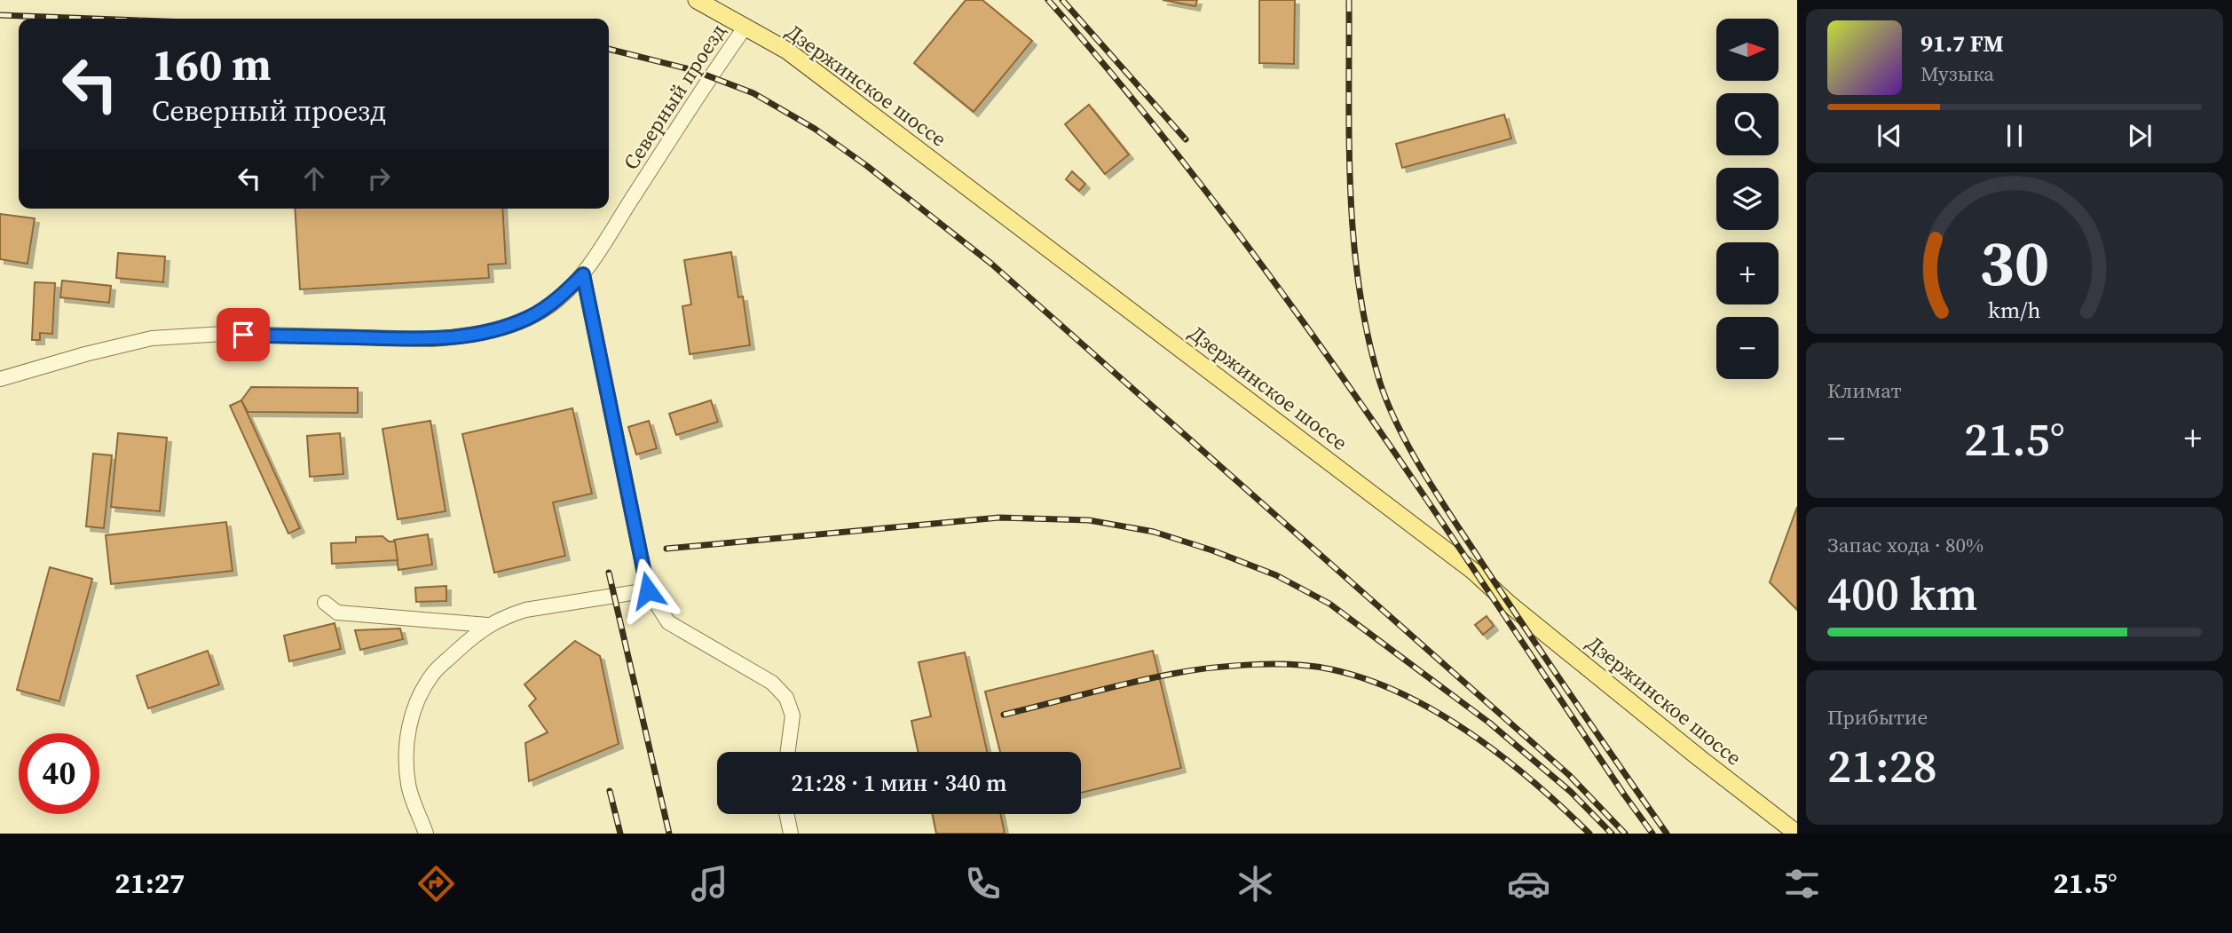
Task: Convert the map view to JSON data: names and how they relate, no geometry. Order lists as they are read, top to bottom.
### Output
{
  "streets": {
    "main road": ["Дзержинское шоссе"],
    "street": ["Северный проезд"]
  },
  "crossings": [
    ["Дзержинское шоссе", "Северный проезд"]
  ],
  "north": "right",
  "page": {
    "map_buttons": ["+", "−"],
    "turn": ["160 m", "Северный проезд"],
    "song": ["91.7 FM", "Музыка"],
    "tile": [
      "Климат",
      ["Запас хода · 80%", "400 km"],
      ["Прибытие", "21:28"]
    ],
    "heat": ["−", "21.5°", "+"],
    "limit": "40",
    "trip": "21:28 · 1 мин · 340 m",
    "tabs": ["21:27", "21.5°"],
    "gauge": ["30", "km/h"]
  }
}
